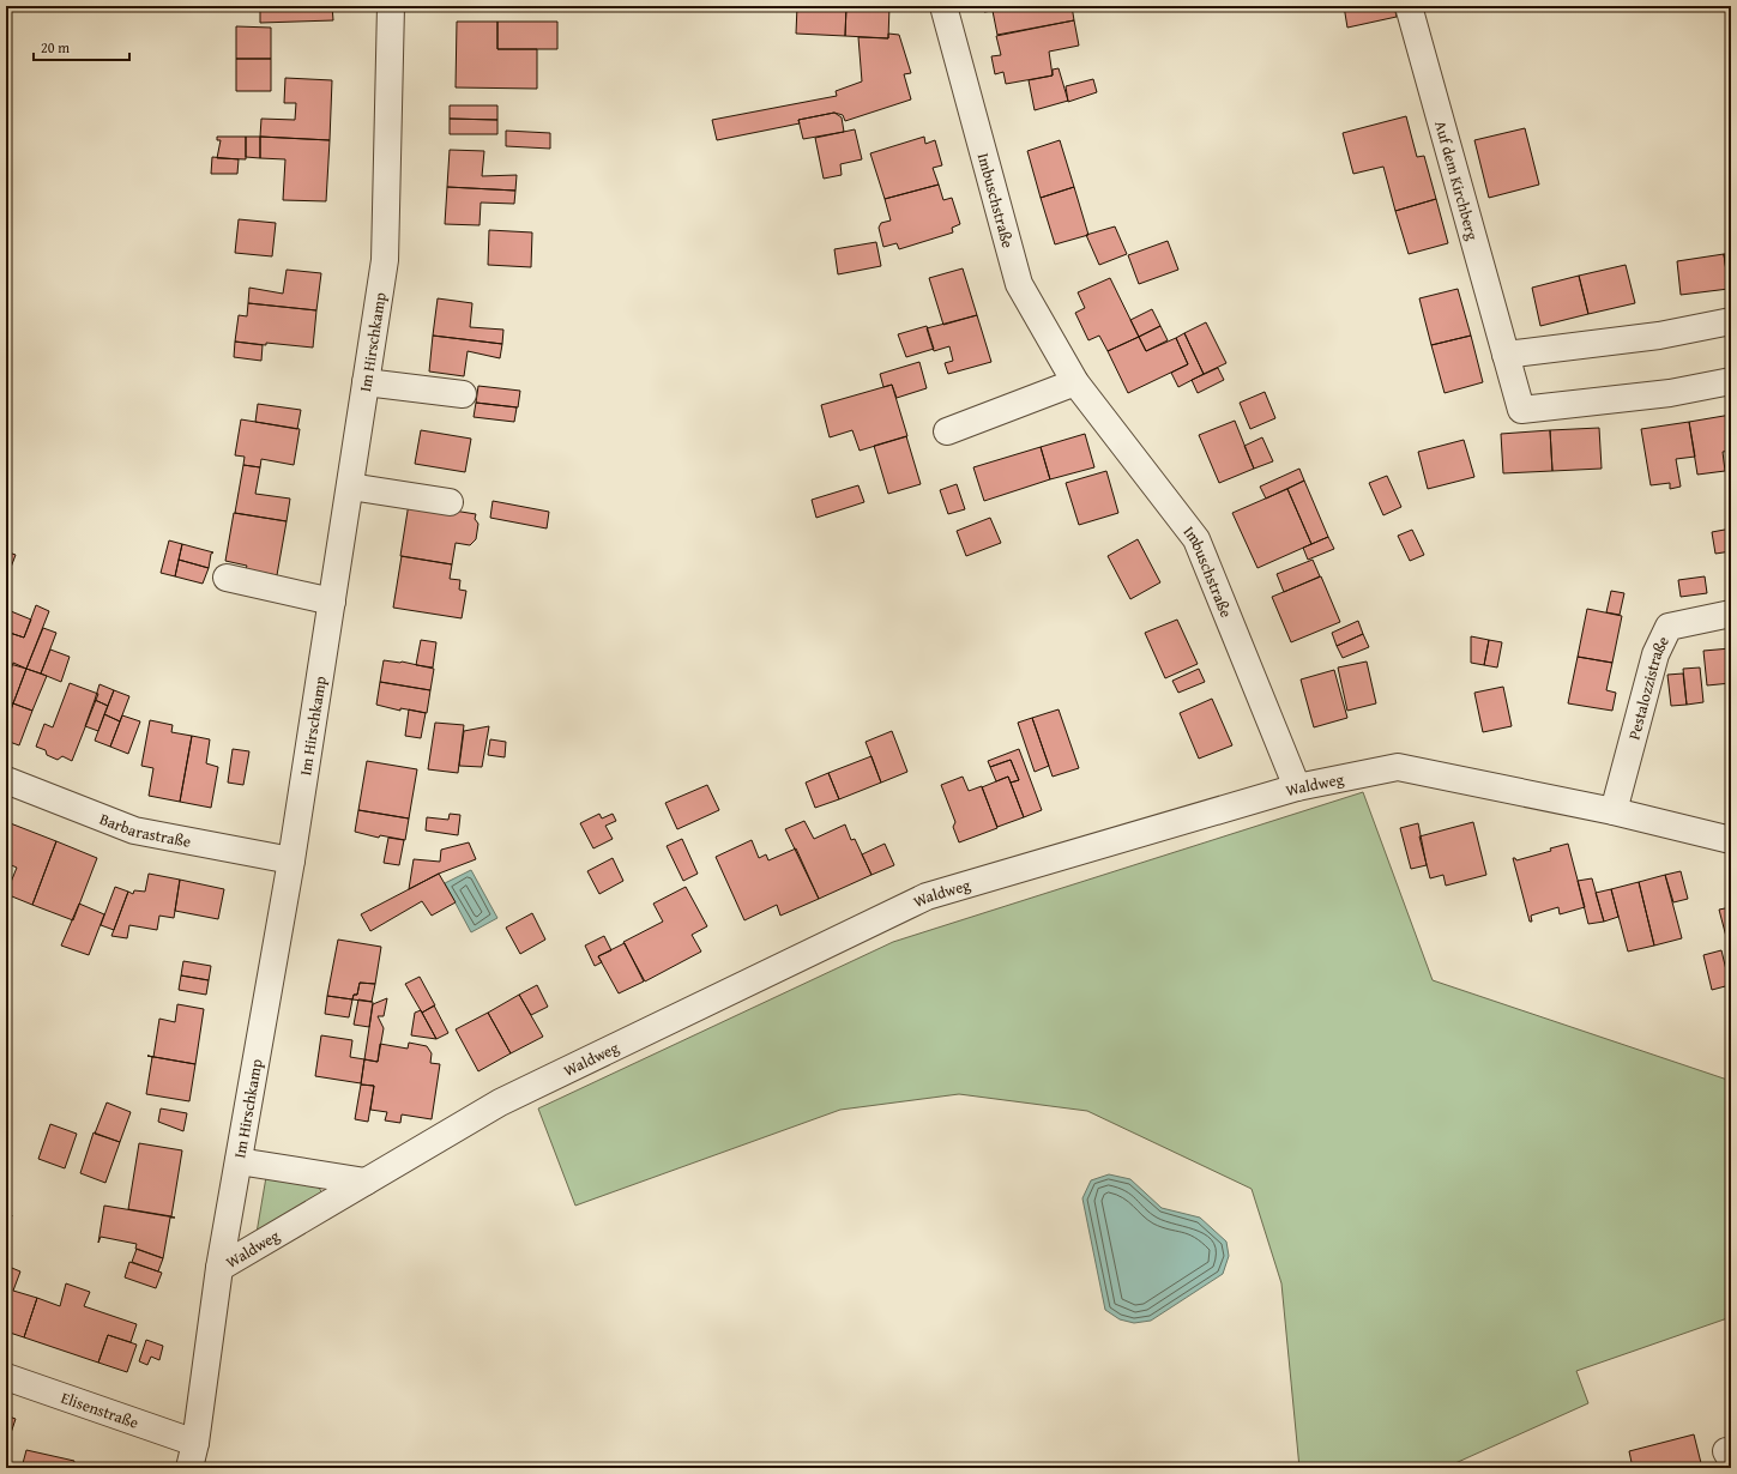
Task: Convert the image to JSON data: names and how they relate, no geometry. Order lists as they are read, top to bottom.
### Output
{
  "streets": {
    "street": [
      "Auf dem Kirchberg",
      "Imbuschstraße",
      "Im Hirschkamp",
      "Pestalozzistraße",
      "Waldweg",
      "Barbarastraße",
      "Elisenstraße"
    ]
  },
  "crossings": [
    ["Imbuschstraße", "Waldweg"],
    ["Im Hirschkamp", "Waldweg"],
    ["Im Hirschkamp", "Barbarastraße"],
    ["Im Hirschkamp", "Elisenstraße"],
    ["Pestalozzistraße", "Waldweg"]
  ],
  "scale_bar": "20 m"
}
